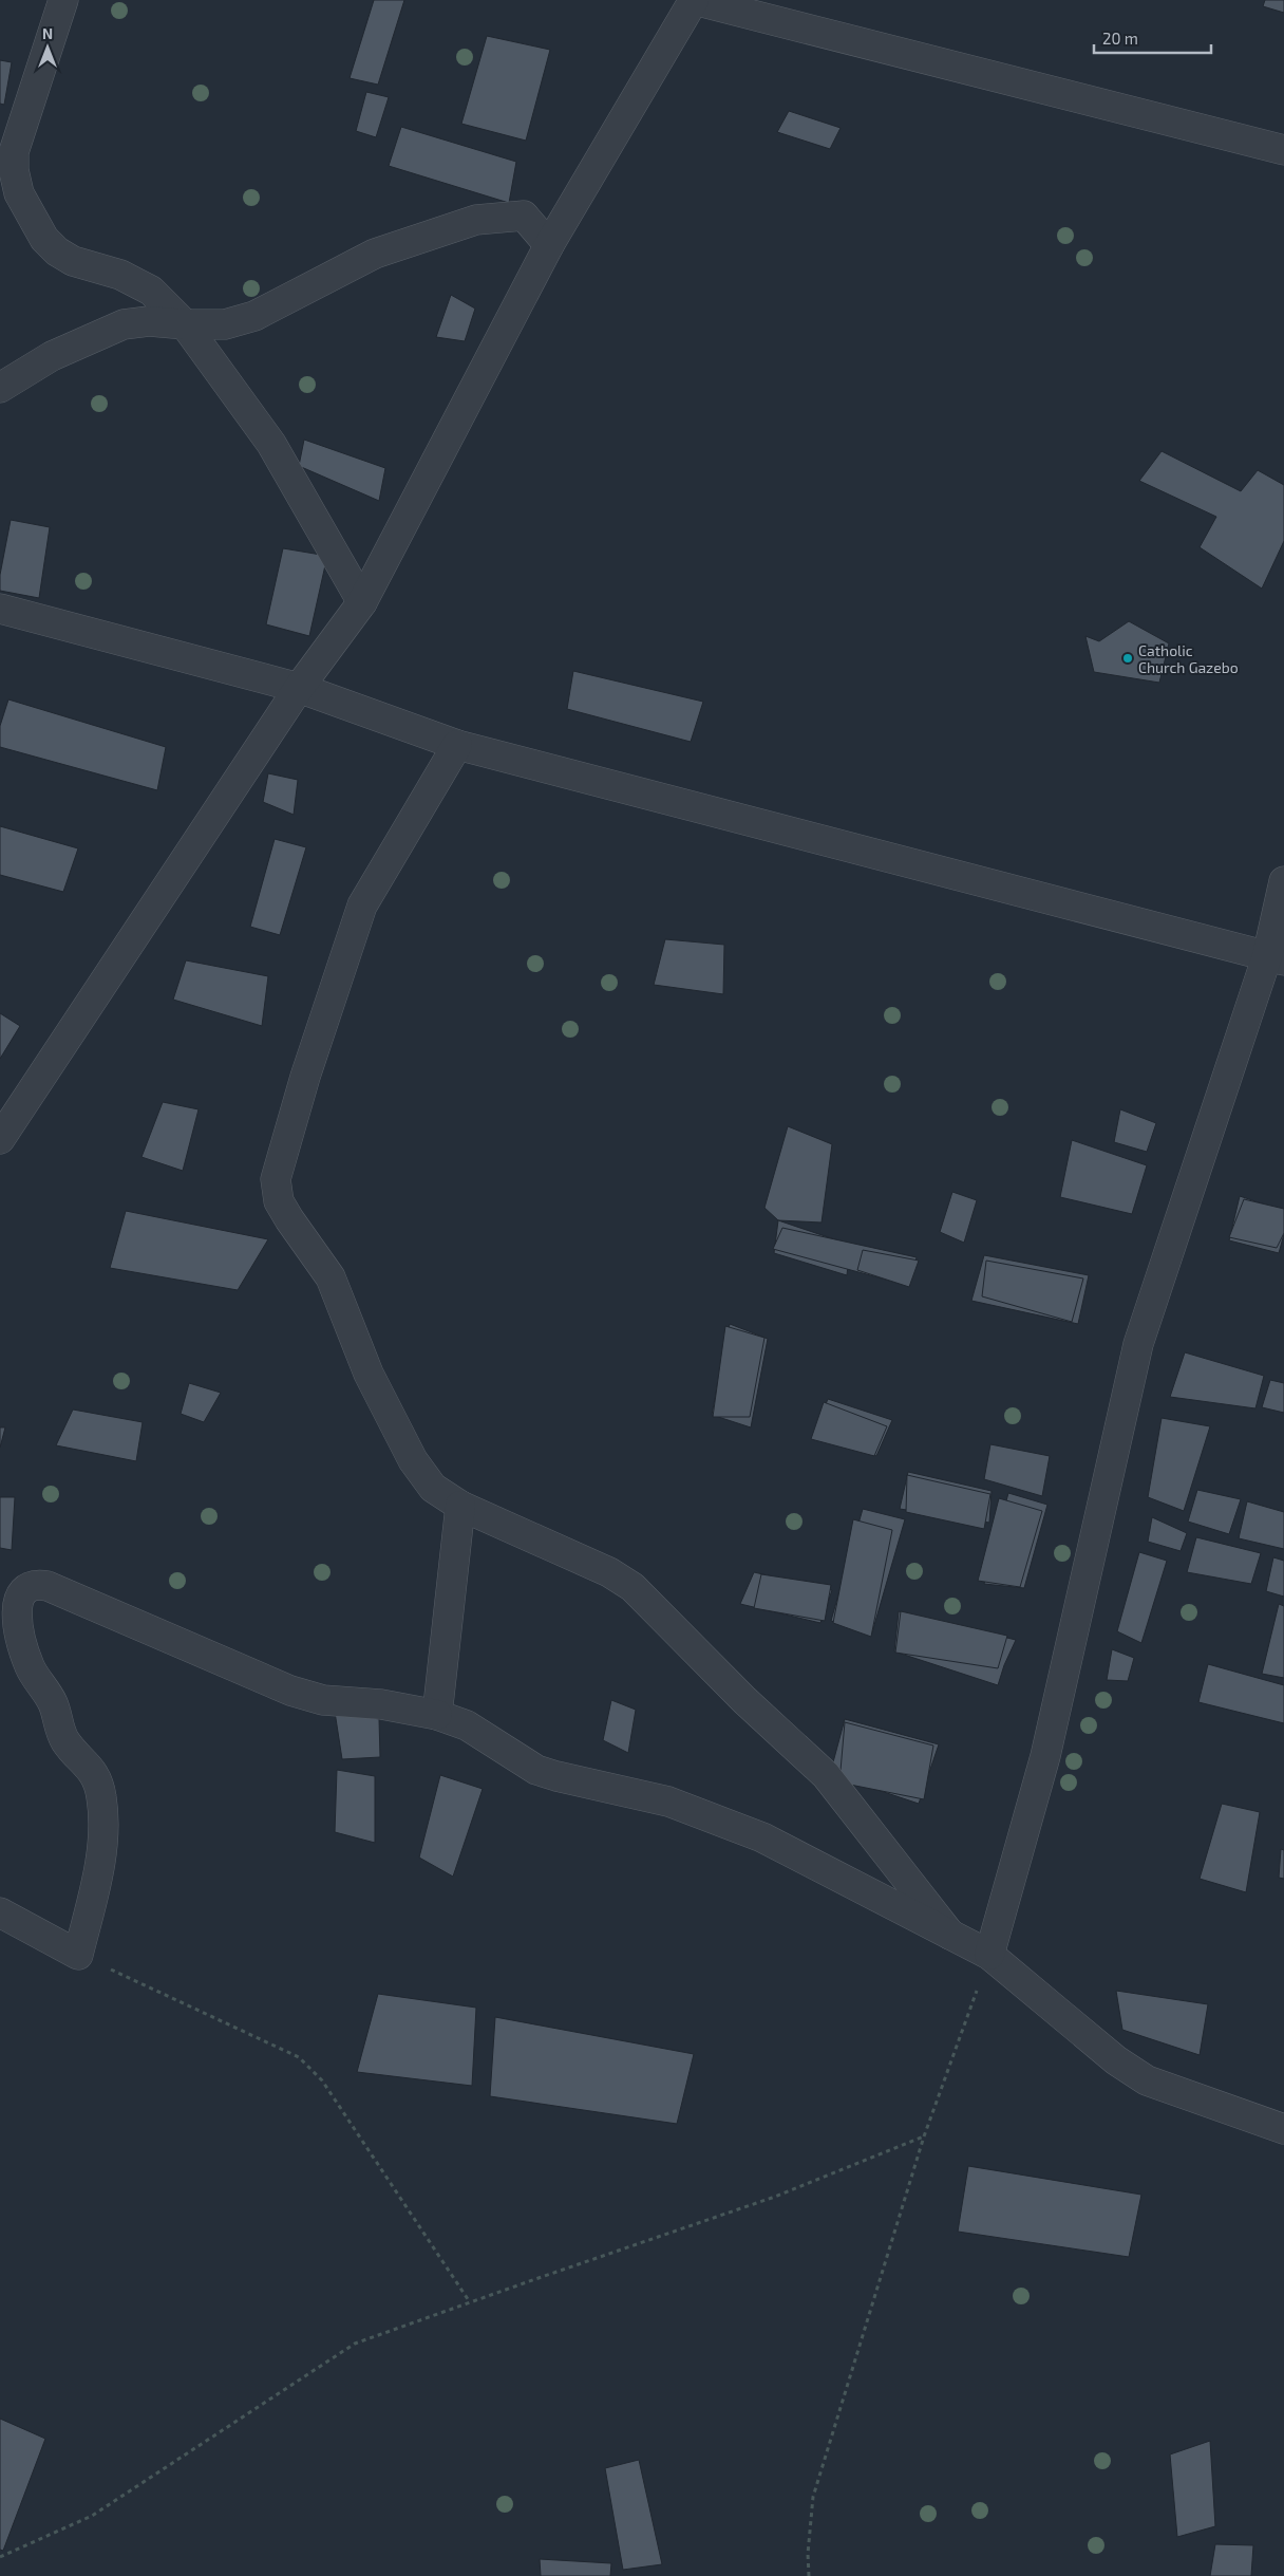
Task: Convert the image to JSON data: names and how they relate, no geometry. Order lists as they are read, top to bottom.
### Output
{
  "places": ["Catholic Church Gazebo"],
  "scale_bar": "20 m",
  "north": "top"
}
